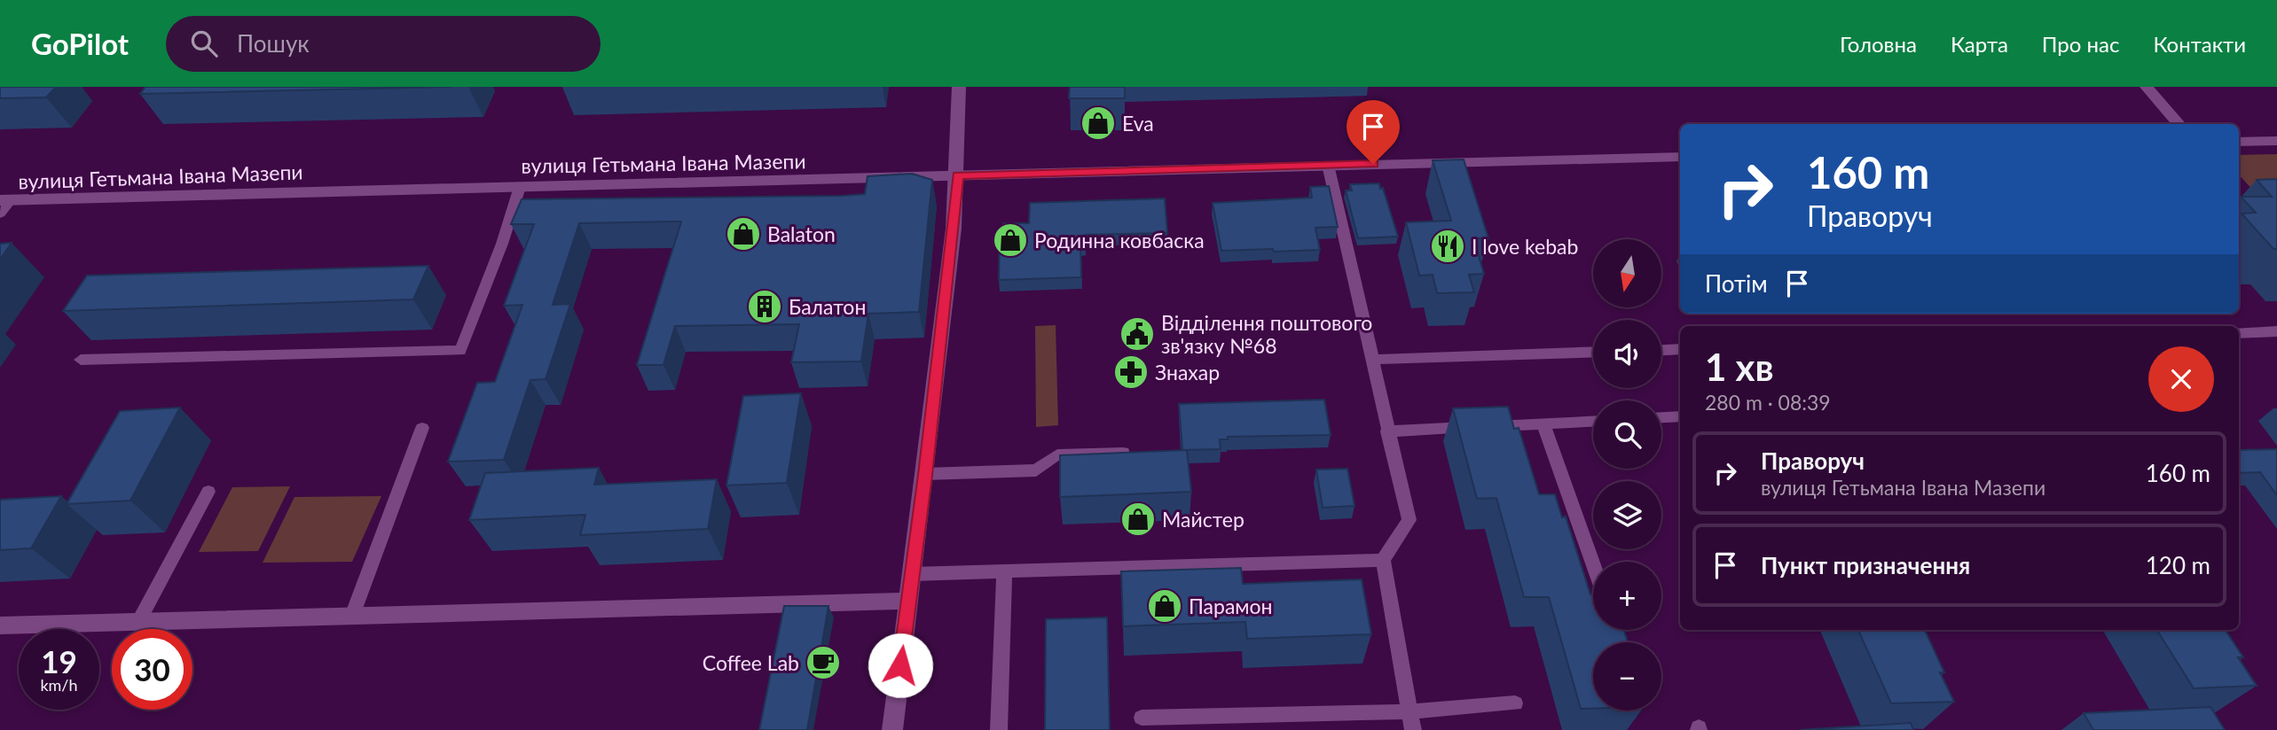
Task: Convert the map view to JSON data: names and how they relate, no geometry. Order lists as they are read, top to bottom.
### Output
{
  "streets": {
    "main road": ["вулиця Гетьмана Івана Мазепи"]
  },
  "places": {
    "shop": [
      "Eva",
      "Balaton",
      "Родинна ковбаска",
      "Майстер",
      "Парамон"
    ],
    "restaurant": ["I love kebab"],
    "building": ["Балатон"],
    "public building": ["Відділення поштового зв'язку №68"],
    "pharmacy": ["Знахар"],
    "cafe": ["Coffee Lab"]
  },
  "north": "bottom",
  "page": {
    "header": "GoPilot",
    "search": "Пошук",
    "nav": [
      "Головна",
      "Карта",
      "Про нас",
      "Контакти"
    ],
    "turn": ["160 m", "Праворуч"],
    "map_buttons": ["+", "−"],
    "then": "Потім",
    "heading": ["1 хв", "280 m · 08:39"],
    "list": [
      {
        "name": "Праворуч",
        "note": "вулиця Гетьмана Івана Мазепи",
        "value": "160 m"
      },
      {
        "name": "Пункт призначення",
        "value": "120 m"
      }
    ],
    "speed": "19 km/h",
    "limit": "30"
  }
}
